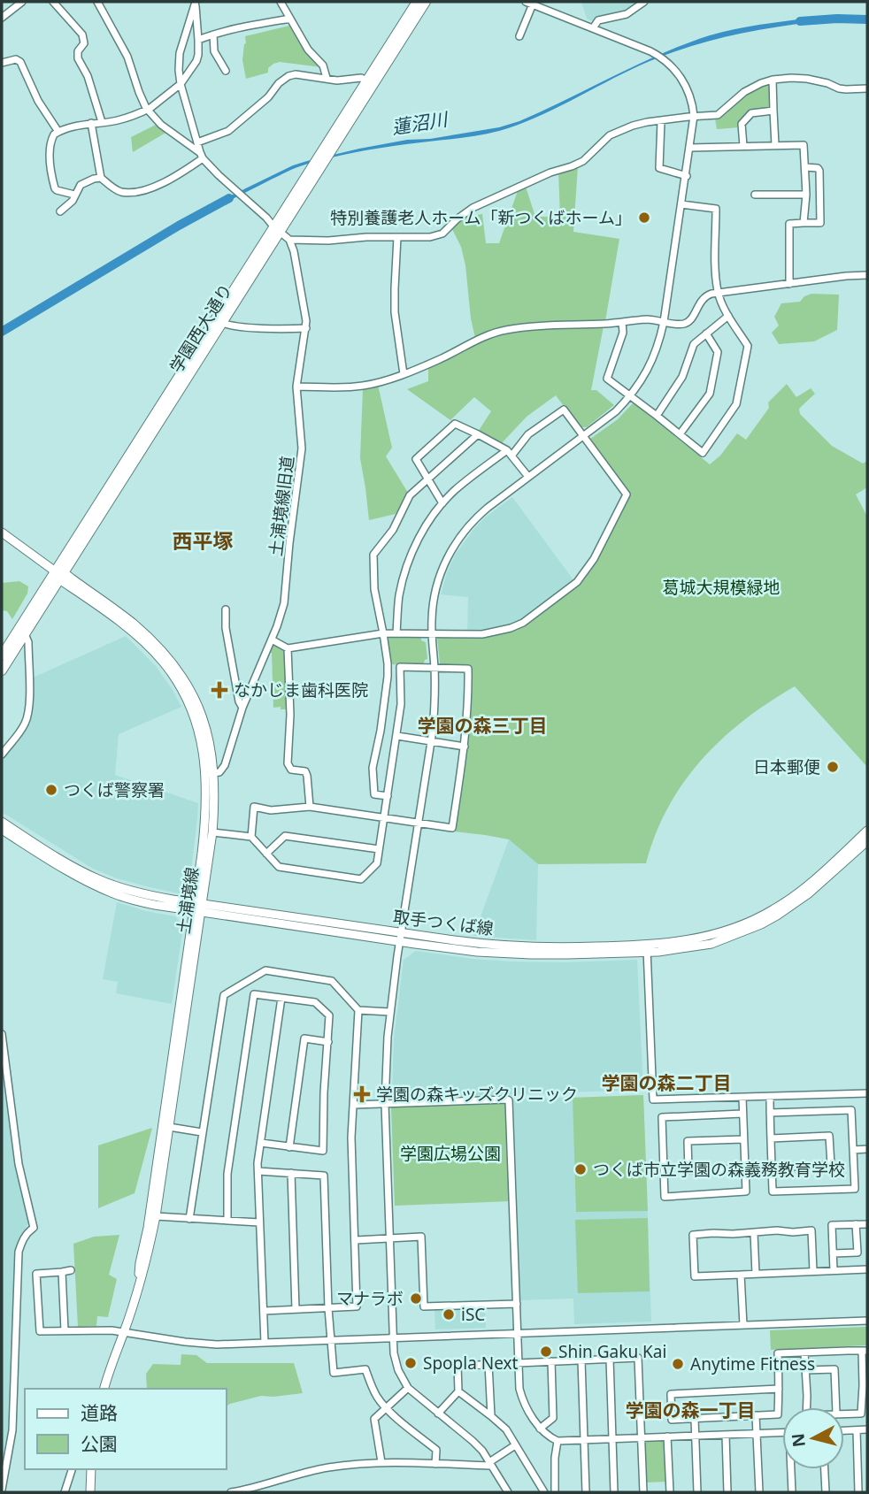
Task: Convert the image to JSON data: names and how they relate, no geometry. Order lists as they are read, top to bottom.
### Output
{
  "streets": {
    "highway": ["学園西大通り"],
    "main road": ["土浦境線", "取手つくば線"],
    "street": ["土浦境線旧道"]
  },
  "crossings": [
    ["学園西大通り", "土浦境線"],
    ["土浦境線旧道", "土浦境線"],
    ["土浦境線", "取手つくば線"]
  ],
  "districts": [
    "西平塚",
    "学園の森三丁目",
    "学園の森二丁目",
    "学園の森一丁目"
  ],
  "water": ["蓮沼川"],
  "parks": ["葛城大規模緑地", "学園広場公園"],
  "places": {
    "other": [
      "特別養護老人ホーム「新つくばホーム」",
      "日本郵便",
      "つくば警察署",
      "つくば市立学園の森義務教育学校",
      "マナラボ",
      "iSC",
      "Shin Gaku Kai",
      "Spopla Next",
      "Anytime Fitness"
    ],
    "health": ["なかじま歯科医院", "学園の森キッズクリニック"]
  },
  "legend": ["道路", "公園"],
  "north": "left"
}
